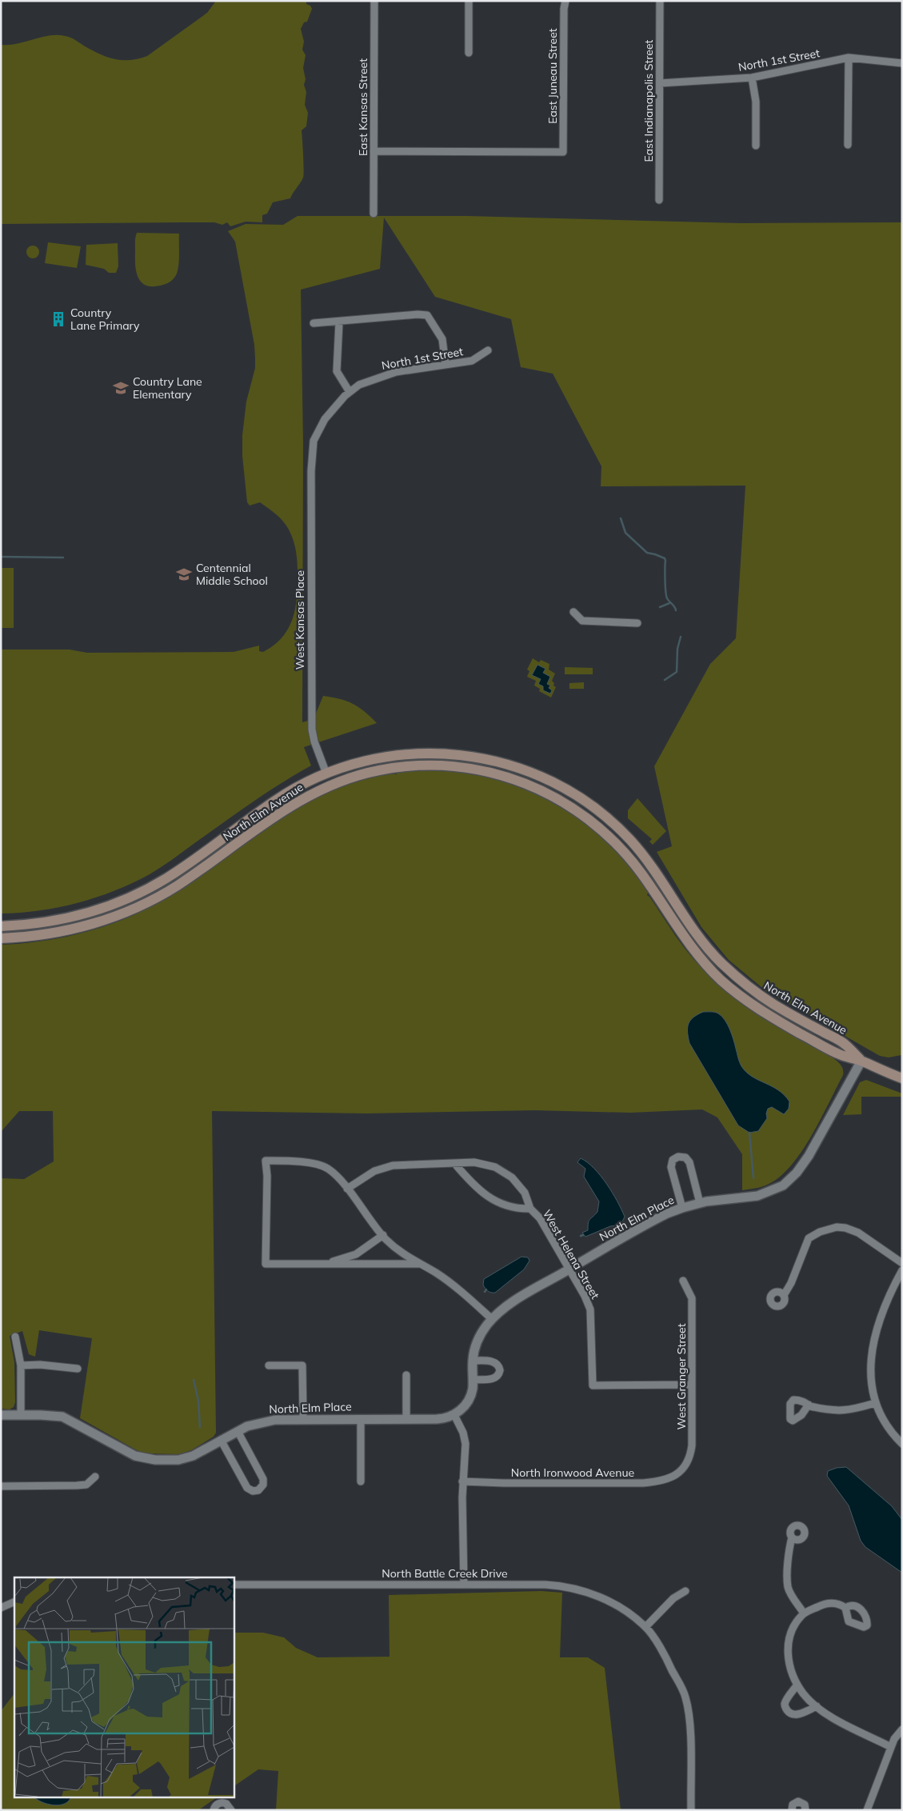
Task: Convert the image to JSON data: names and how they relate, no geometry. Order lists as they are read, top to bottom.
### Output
{
  "streets": {
    "main road": ["North Elm Avenue"],
    "street": [
      "North 1st Street",
      "East Juneau Street",
      "East Indianapolis Street",
      "East Kansas Street",
      "West Kansas Place",
      "North Elm Place",
      "West Helena Street",
      "West Granger Street",
      "North Ironwood Avenue",
      "North Battle Creek Drive"
    ]
  },
  "crossings": [
    ["North 1st Street", "East Indianapolis Street"],
    ["North 1st Street", "West Kansas Place"],
    ["East Juneau Street", "East Kansas Street"],
    ["West Kansas Place", "North Elm Avenue"],
    ["North Elm Avenue", "North Elm Place"],
    ["North Elm Place", "West Helena Street"],
    ["West Helena Street", "West Granger Street"],
    ["West Granger Street", "North Ironwood Avenue"]
  ],
  "places": {
    "building": ["Country Lane Primary"],
    "school or university": ["Country Lane Elementary", "Centennial Middle School"]
  }
}
